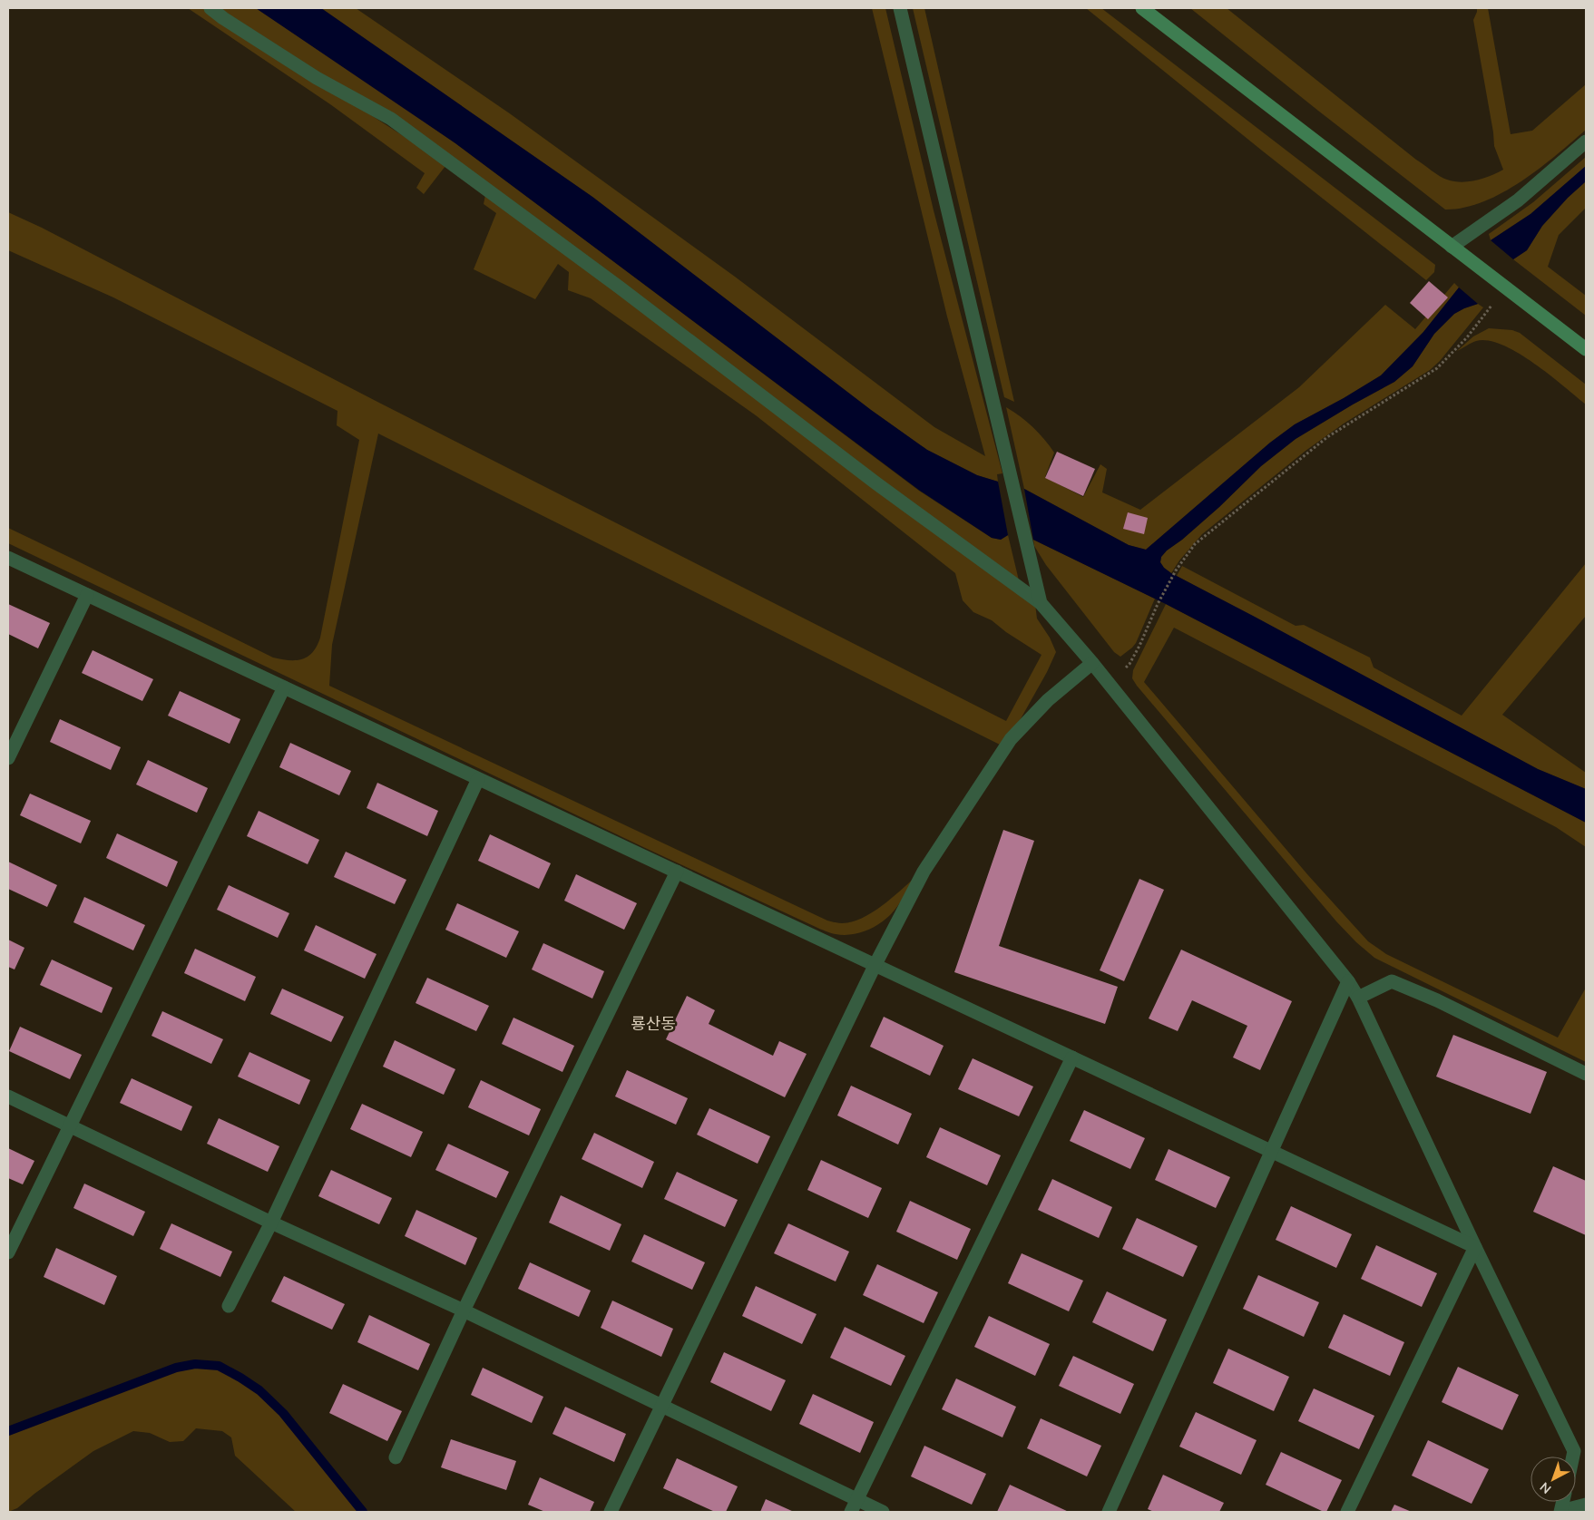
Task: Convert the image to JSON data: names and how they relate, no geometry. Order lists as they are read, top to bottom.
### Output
{
  "districts": ["룡산동"],
  "north": "bottom left"
}
